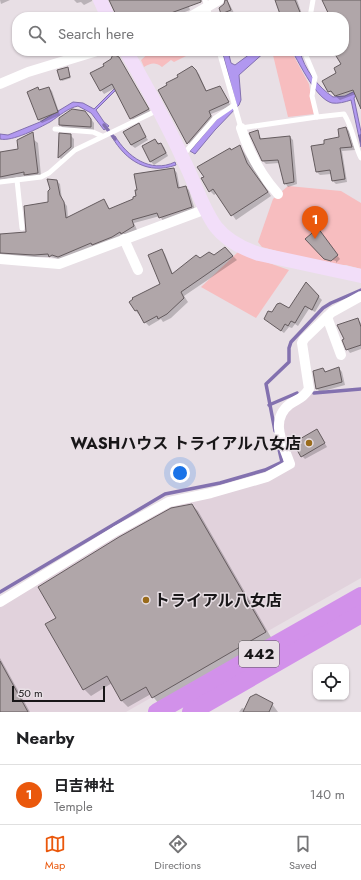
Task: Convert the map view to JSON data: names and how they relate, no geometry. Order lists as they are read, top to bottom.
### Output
{
  "streets": {
    "highway": ["442"]
  },
  "places": ["WASHハウス トライアル八女店", "トライアル八女店"],
  "scale_bar": "50 m",
  "page": {
    "search": "Search here",
    "pins": "1",
    "scale": "50 m",
    "heading": "Nearby",
    "list": [
      {
        "mark": "1",
        "name": "日吉神社",
        "note": "Temple",
        "value": "140 m"
      }
    ],
    "nav": ["Map", "Directions", "Saved"]
  }
}
